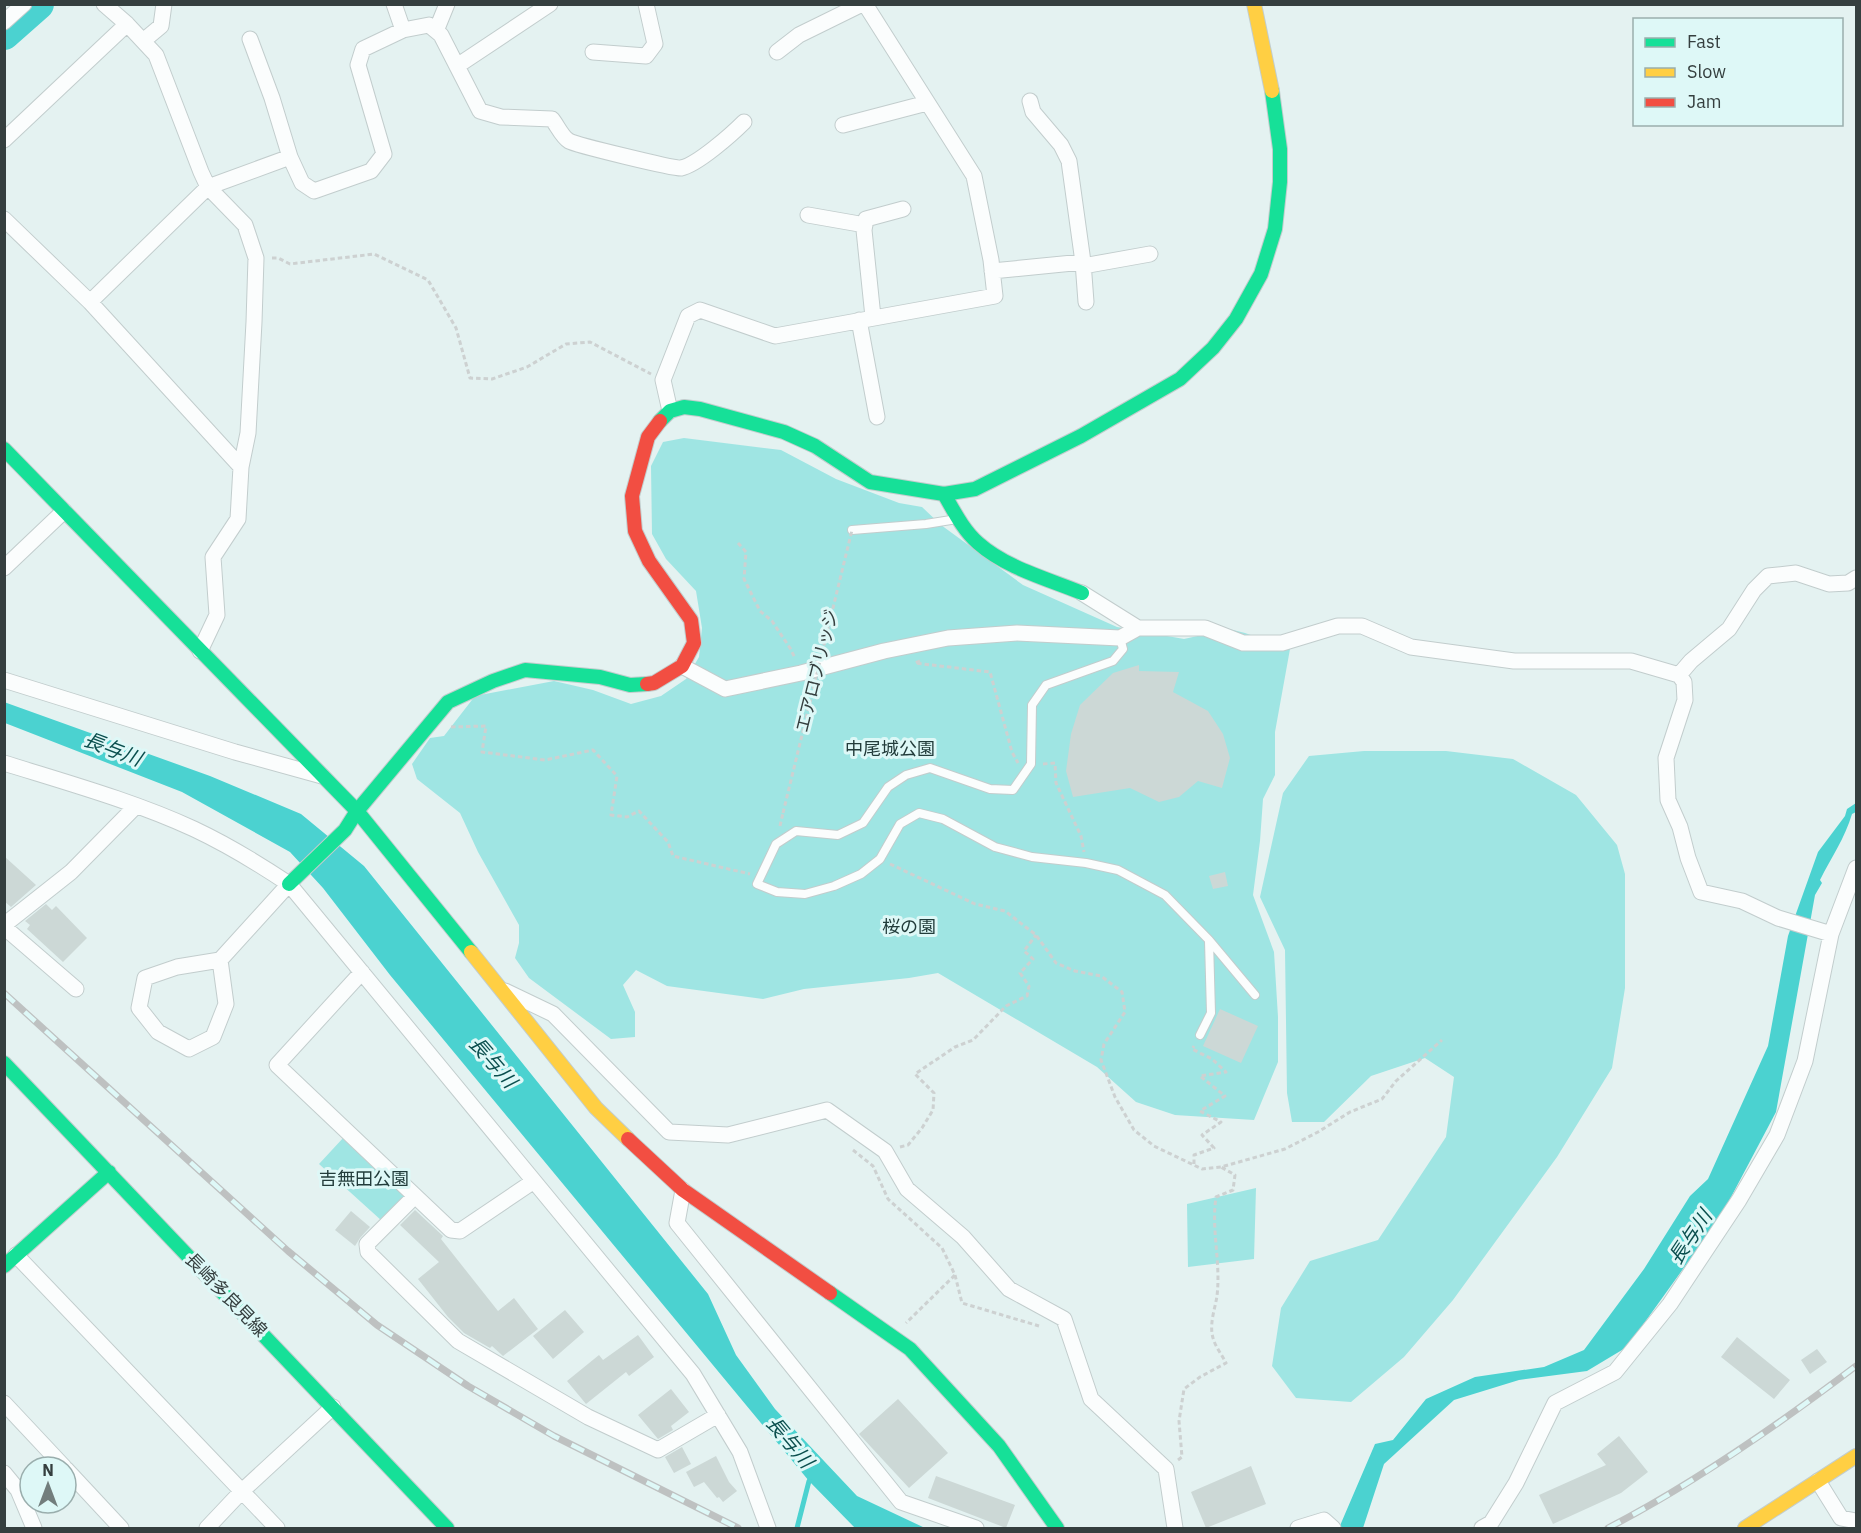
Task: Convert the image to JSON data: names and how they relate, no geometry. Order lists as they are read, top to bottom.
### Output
{
  "streets": {
    "street": ["長崎多良見線"],
    "path": ["エアロブリッジ"]
  },
  "water": ["長与川"],
  "parks": ["中尾城公園", "桜の園", "吉無田公園"],
  "legend": ["Fast", "Slow", "Jam"],
  "north": "top"
}
